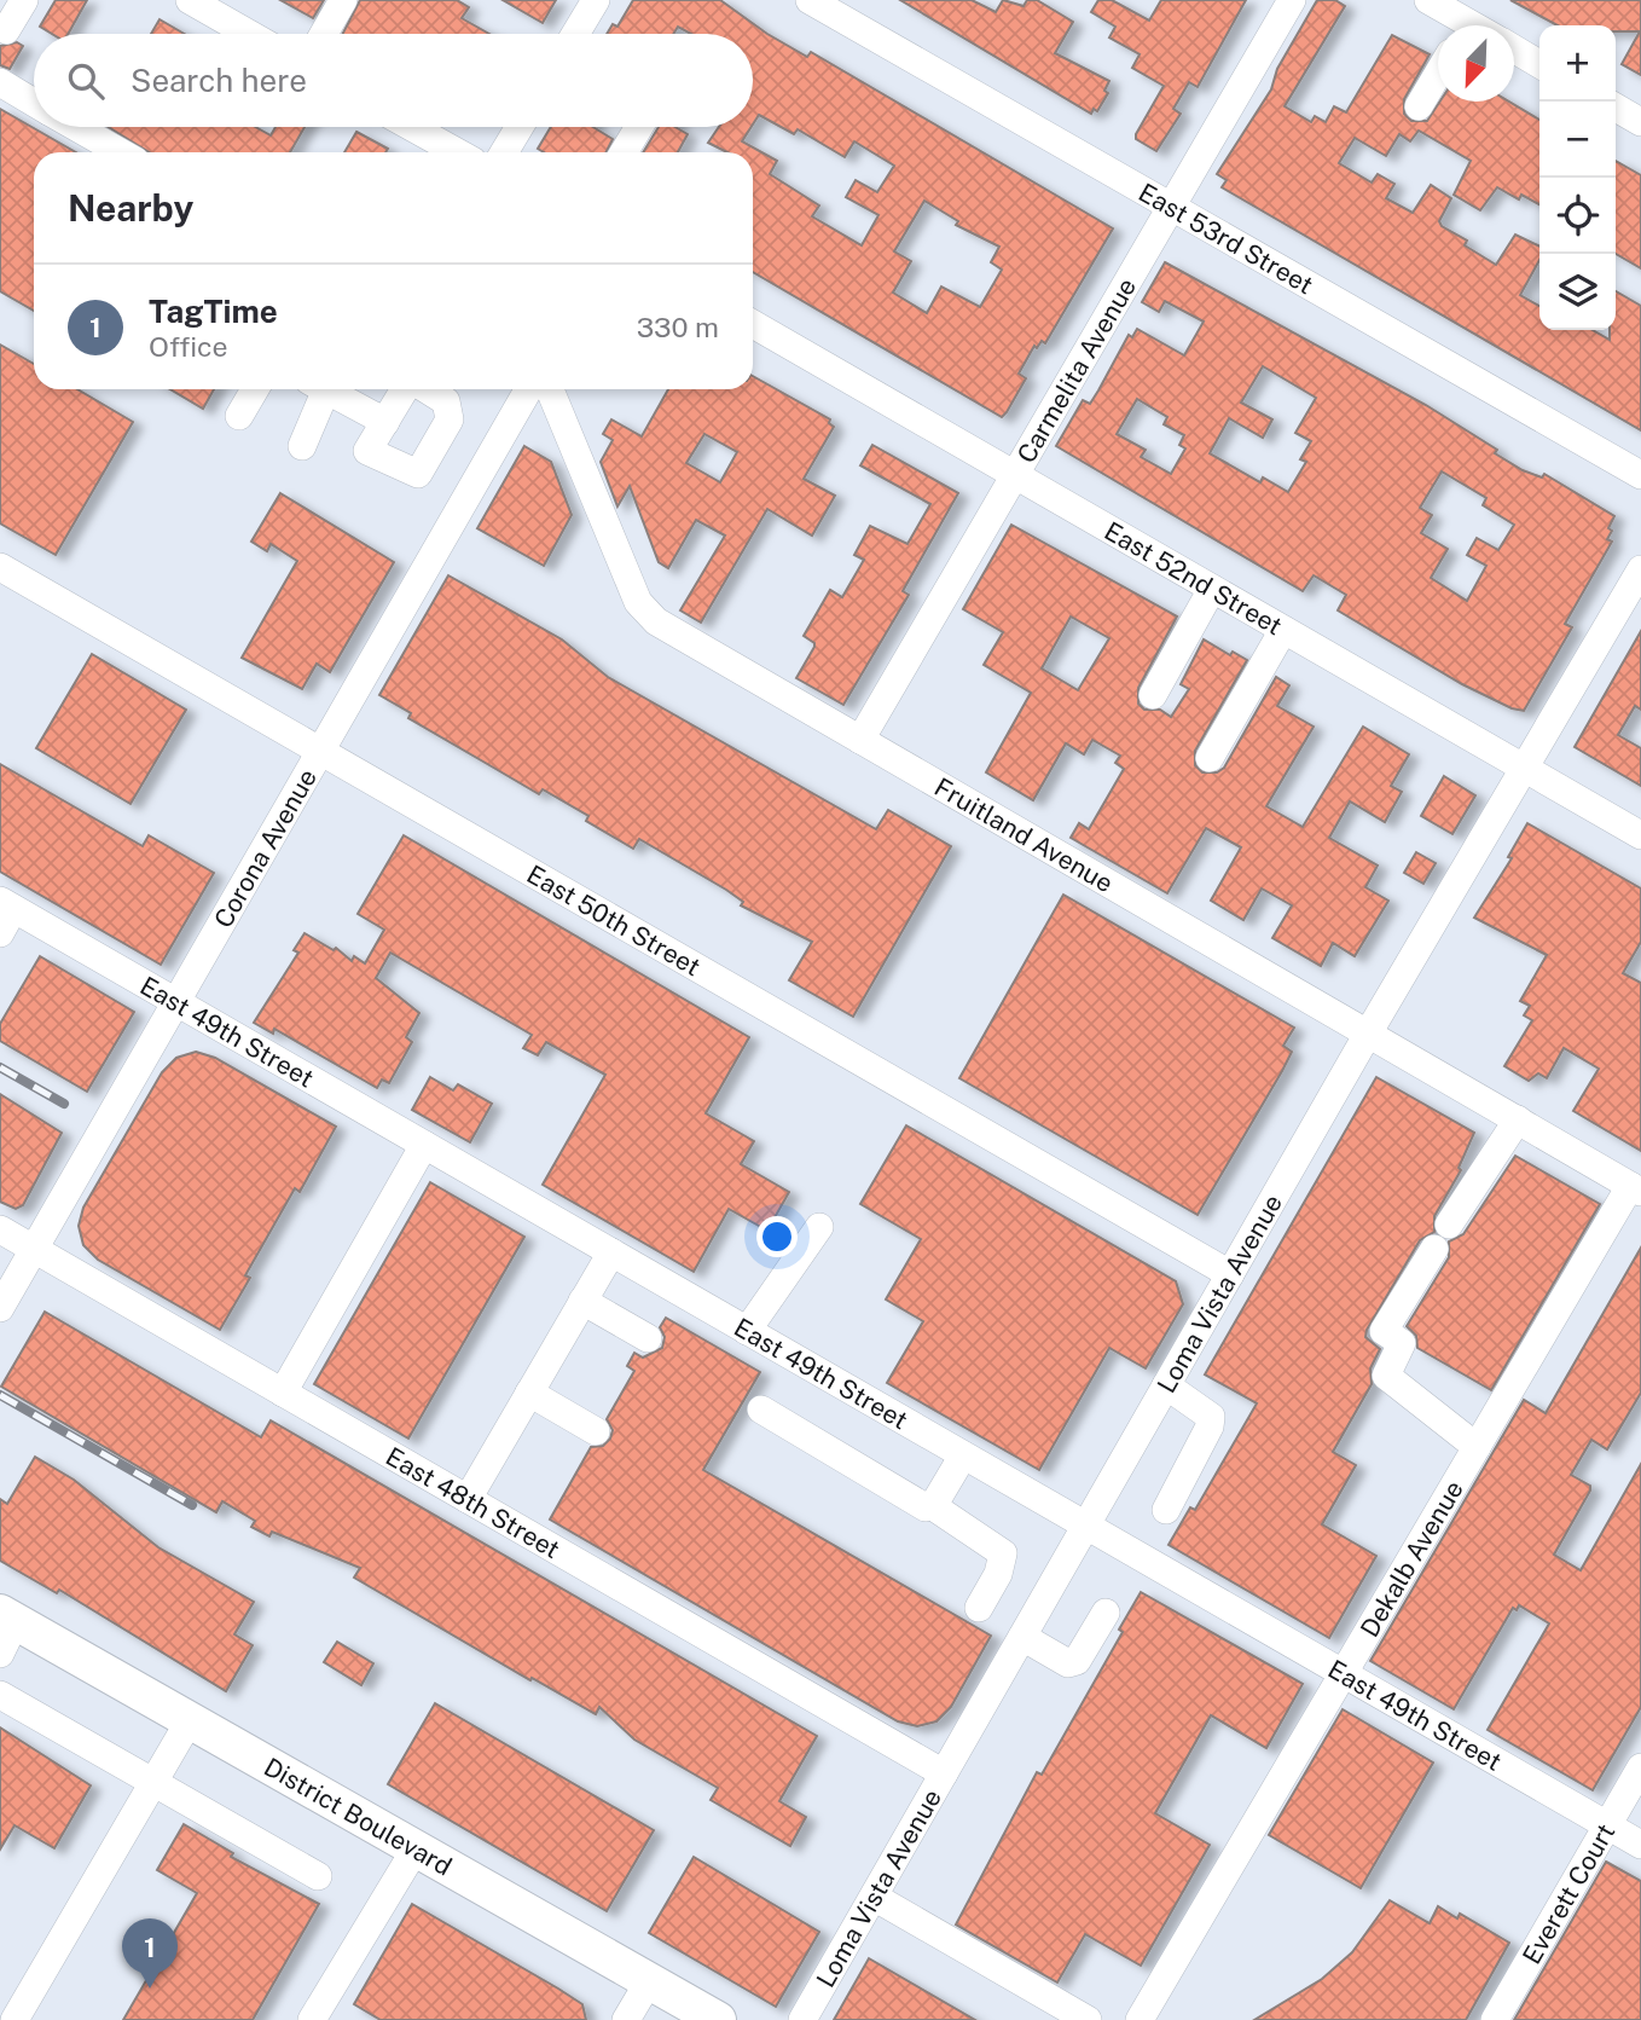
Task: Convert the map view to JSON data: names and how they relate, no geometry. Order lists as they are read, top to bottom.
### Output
{
  "streets": {
    "main road": ["District Boulevard"],
    "street": [
      "East 53rd Street",
      "Carmelita Avenue",
      "East 52nd Street",
      "Fruitland Avenue",
      "Corona Avenue",
      "East 50th Street",
      "East 49th Street",
      "Loma Vista Avenue",
      "East 48th Street",
      "Dekalb Avenue",
      "Everett Court"
    ]
  },
  "crossings": [
    ["East 53rd Street", "Carmelita Avenue"],
    ["Carmelita Avenue", "East 52nd Street"],
    ["Carmelita Avenue", "Fruitland Avenue"],
    ["East 52nd Street", "Loma Vista Avenue"],
    ["Fruitland Avenue", "Loma Vista Avenue"],
    ["Fruitland Avenue", "Dekalb Avenue"],
    ["Corona Avenue", "East 50th Street"],
    ["Corona Avenue", "East 49th Street"],
    ["Corona Avenue", "East 48th Street"],
    ["East 50th Street", "Loma Vista Avenue"],
    ["East 49th Street", "Loma Vista Avenue"],
    ["East 49th Street", "Dekalb Avenue"],
    ["East 49th Street", "Everett Court"],
    ["Loma Vista Avenue", "East 48th Street"]
  ],
  "north": "bottom left",
  "page": {
    "map_buttons": ["+", "−"],
    "search": "Search here",
    "heading": "Nearby",
    "list": [
      {
        "mark": "1",
        "name": "TagTime",
        "note": "Office",
        "value": "330 m"
      }
    ],
    "pins": "1"
  }
}
